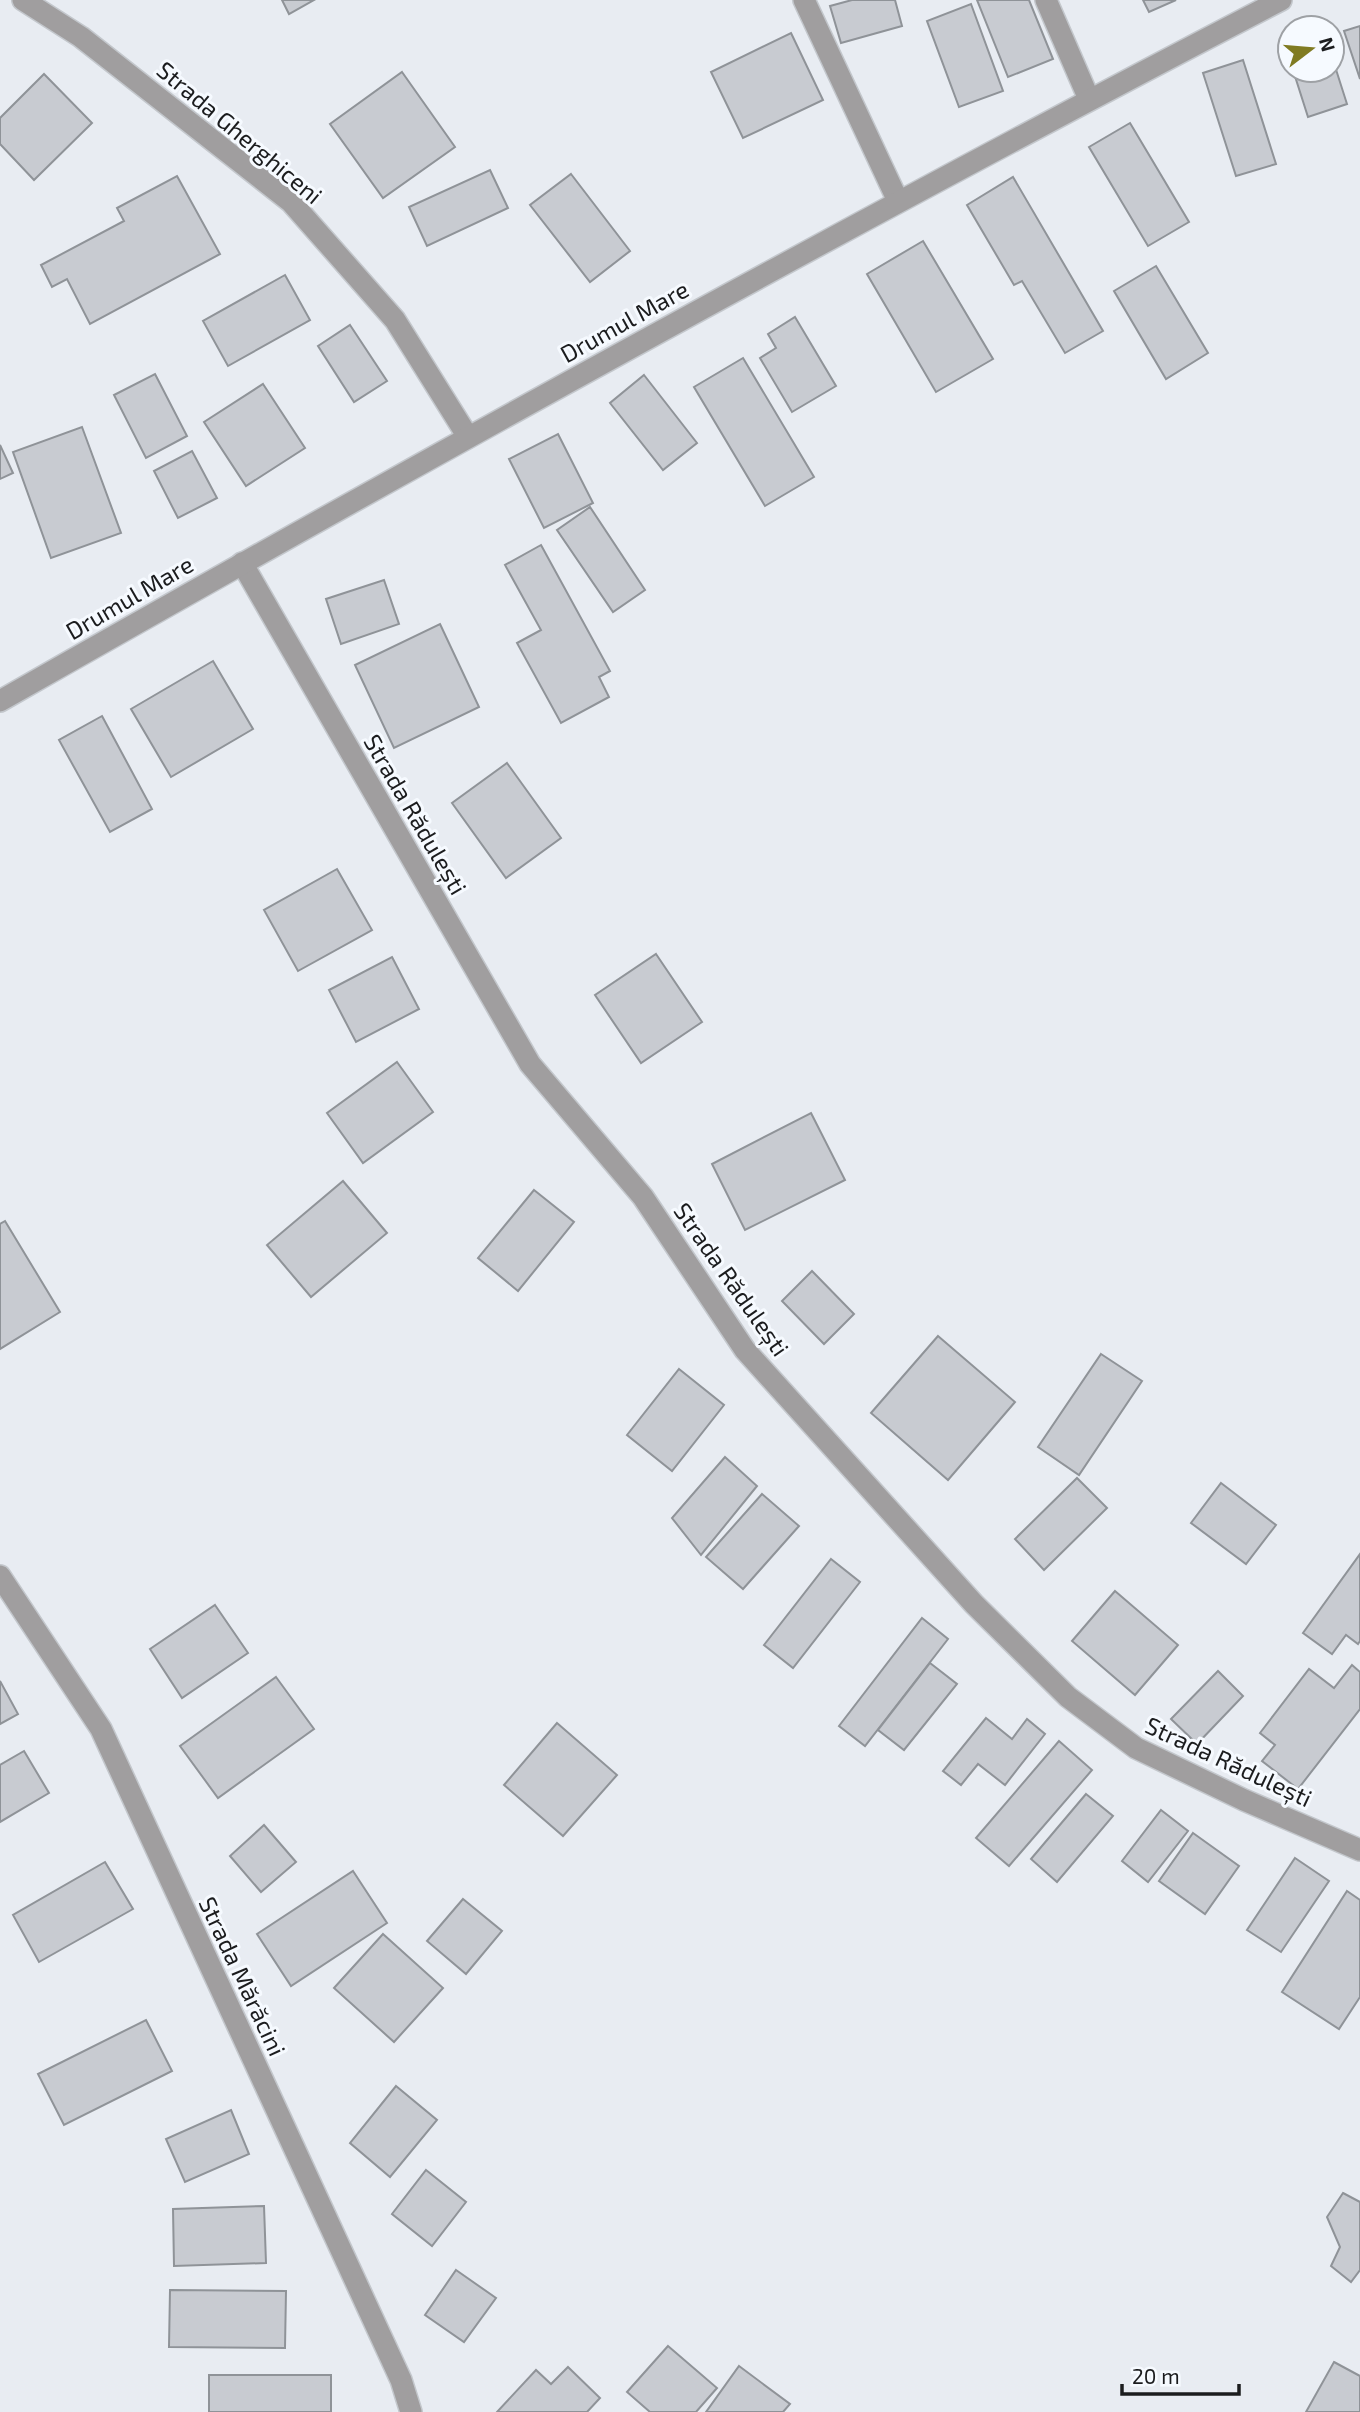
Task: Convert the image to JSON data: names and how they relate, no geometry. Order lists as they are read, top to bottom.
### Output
{
  "streets": {
    "street": [
      "Strada Gherghiceni",
      "Drumul Mare",
      "Strada Rădulești",
      "Strada Mărăcini"
    ]
  },
  "crossings": [
    ["Strada Gherghiceni", "Drumul Mare"],
    ["Drumul Mare", "Strada Rădulești"]
  ],
  "scale_bar": "20 m",
  "north": "right"
}
